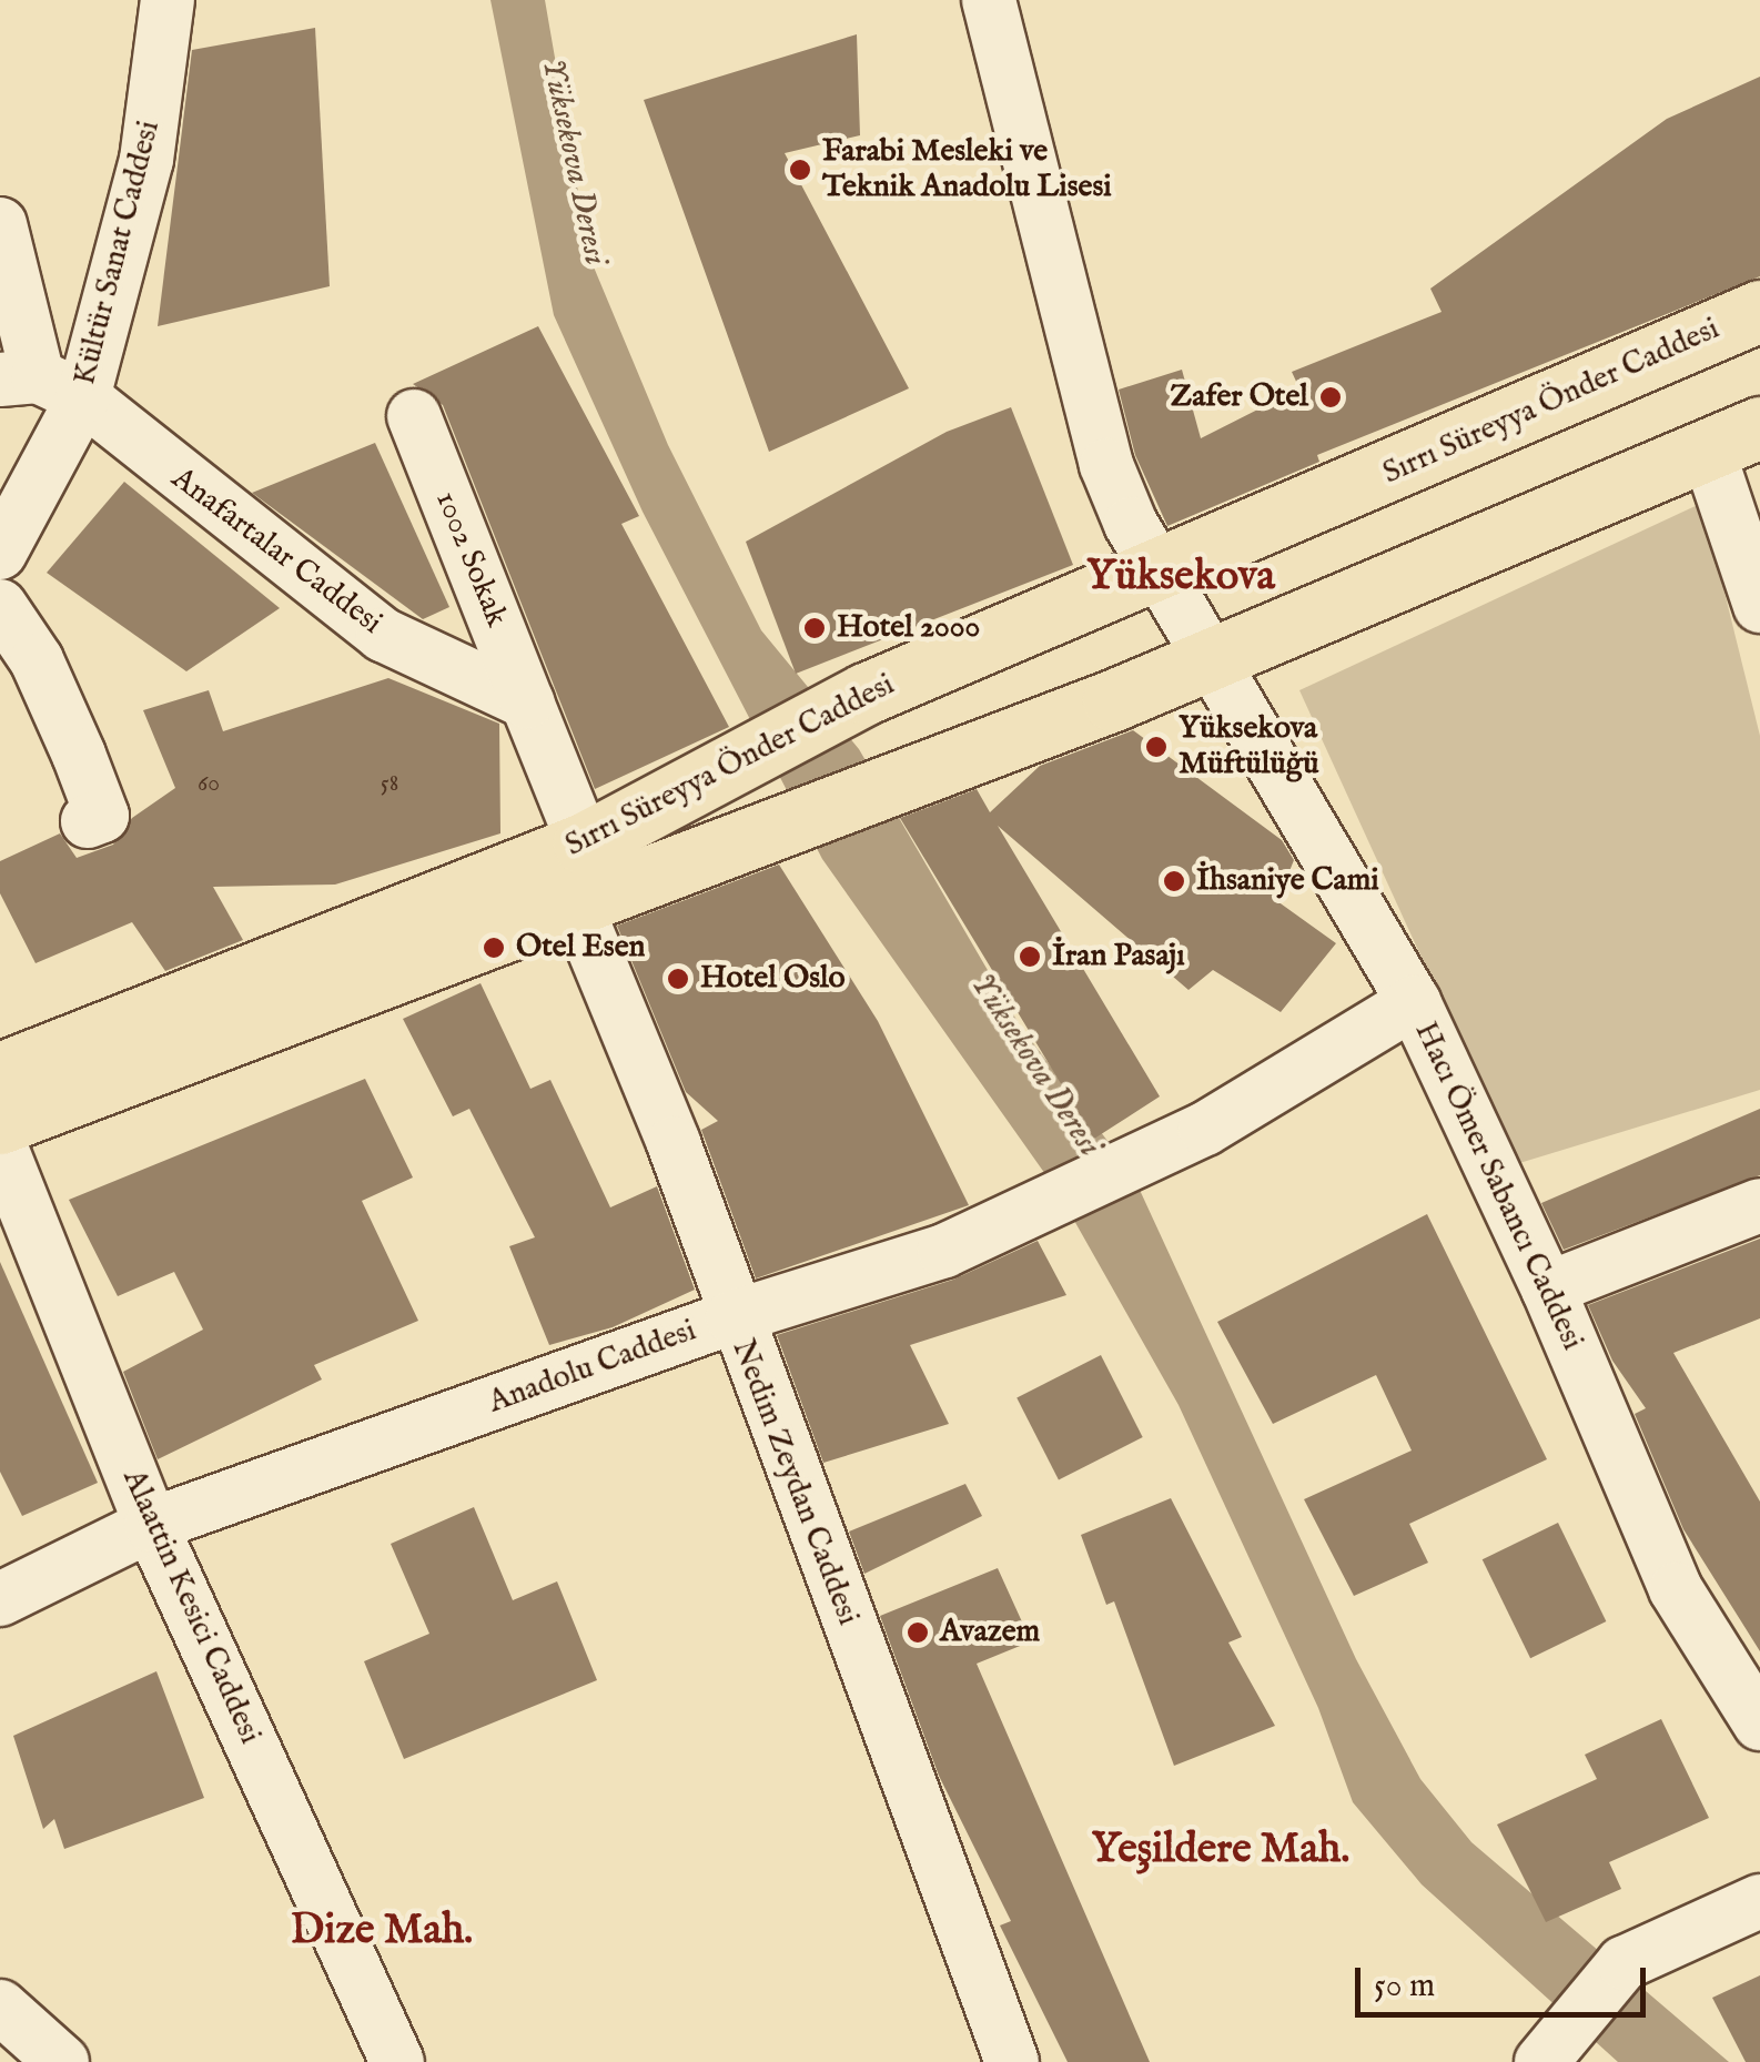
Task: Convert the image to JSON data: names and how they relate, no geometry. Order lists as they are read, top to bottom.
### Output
{
  "streets": {
    "main road": ["Sırrı Süreyya Önder Caddesi"],
    "street": [
      "Kültür Sanat Caddesi",
      "Anafartalar Caddesi",
      "1002 Sokak",
      "Hacı Ömer Sabancı Caddesi",
      "Anadolu Caddesi",
      "Nedim Zeydan Caddesi",
      "Alaattin Kesici Caddesi"
    ]
  },
  "crossings": [
    ["Kültür Sanat Caddesi", "Anafartalar Caddesi"],
    ["Sırrı Süreyya Önder Caddesi", "Hacı Ömer Sabancı Caddesi"],
    ["Sırrı Süreyya Önder Caddesi", "Nedim Zeydan Caddesi"],
    ["Anafartalar Caddesi", "1002 Sokak"],
    ["Hacı Ömer Sabancı Caddesi", "Anadolu Caddesi"],
    ["Anadolu Caddesi", "Nedim Zeydan Caddesi"],
    ["Anadolu Caddesi", "Alaattin Kesici Caddesi"]
  ],
  "districts": ["Yüksekova", "Yeşildere Mah.", "Dize Mah."],
  "water": ["Yüksekova Deresi"],
  "places": [
    "Farabi Mesleki ve Teknik Anadolu Lisesi",
    "Zafer Otel",
    "Hotel 2000",
    "Yüksekova Müftülüğü",
    "İhsaniye Cami",
    "Otel Esen",
    "İran Pasajı",
    "Hotel Oslo",
    "Avazem"
  ],
  "house_numbers": ["60", "58"],
  "scale_bar": "50 m"
}
